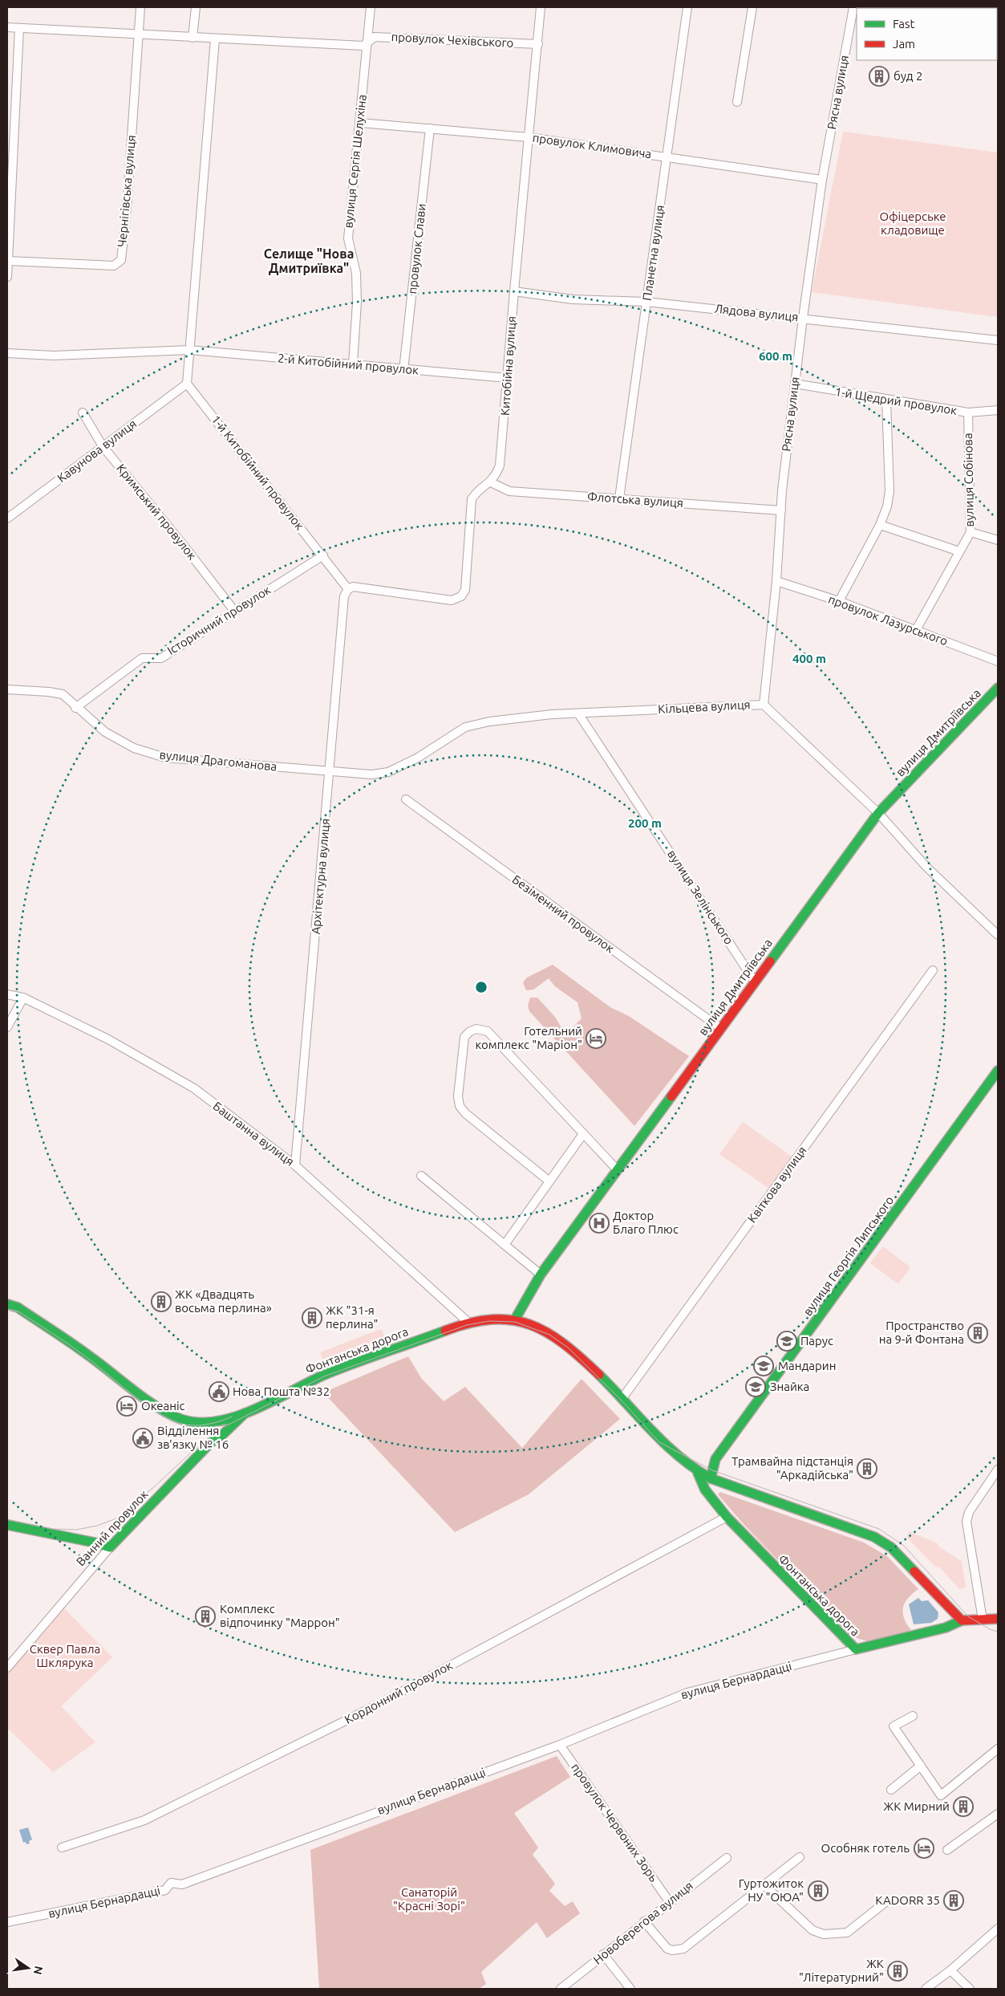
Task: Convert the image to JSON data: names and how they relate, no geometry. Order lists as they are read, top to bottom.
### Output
{
  "streets": {
    "main road": [
      "вулиця Дмитріївська",
      "вулиця Георгія Липського",
      "Фонтанська дорога",
      "Ванний провулок"
    ],
    "street": [
      "провулок Чехівського",
      "Рясна вулиця",
      "провулок Климовича",
      "вулиця Сергія Шелухіна",
      "Чернігівська вулиця",
      "провулок Слави",
      "Планетна вулиця",
      "Лядова вулиця",
      "2-й Китобійний провулок",
      "Китобійна вулиця",
      "1-й Щедрий провулок",
      "Кавунова вулиця",
      "1-й Китобійний провулок",
      "вулиця Собінова",
      "Флотська вулиця",
      "Кримський провулок",
      "Історичний провулок",
      "провулок Лазурського",
      "Кільцева вулиця",
      "вулиця Драгоманова",
      "Архітектурна вулиця",
      "вулиця Зелінського",
      "Безіменний провулок",
      "Баштанна вулиця",
      "Квіткова вулиця",
      "вулиця Бернардацці",
      "Кордонний провулок",
      "провулок Червоних Зорь",
      "Новоберегова вулиця"
    ]
  },
  "crossings": [
    ["провулок Чехівського", "вулиця Сергія Шелухіна"],
    ["провулок Чехівського", "Чернігівська вулиця"],
    ["провулок Чехівського", "Китобійна вулиця"],
    ["Рясна вулиця", "провулок Климовича"],
    ["Рясна вулиця", "Лядова вулиця"],
    ["Рясна вулиця", "1-й Щедрий провулок"],
    ["Рясна вулиця", "Флотська вулиця"],
    ["Рясна вулиця", "провулок Лазурського"],
    ["Рясна вулиця", "Кільцева вулиця"],
    ["провулок Климовича", "вулиця Сергія Шелухіна"],
    ["провулок Климовича", "провулок Слави"],
    ["провулок Климовича", "Планетна вулиця"],
    ["провулок Климовича", "Китобійна вулиця"],
    ["вулиця Сергія Шелухіна", "2-й Китобійний провулок"],
    ["провулок Слави", "2-й Китобійний провулок"],
    ["Планетна вулиця", "Лядова вулиця"],
    ["Планетна вулиця", "Флотська вулиця"],
    ["Лядова вулиця", "Китобійна вулиця"],
    ["2-й Китобійний провулок", "Китобійна вулиця"],
    ["Китобійна вулиця", "1-й Китобійний провулок"],
    ["Китобійна вулиця", "Флотська вулиця"],
    ["Китобійна вулиця", "Архітектурна вулиця"],
    ["1-й Щедрий провулок", "вулиця Собінова"],
    ["Кавунова вулиця", "1-й Китобійний провулок"],
    ["Кавунова вулиця", "Кримський провулок"],
    ["1-й Китобійний провулок", "Історичний провулок"],
    ["1-й Китобійний провулок", "Архітектурна вулиця"],
    ["вулиця Собінова", "провулок Лазурського"],
    ["Кримський провулок", "Історичний провулок"],
    ["Історичний провулок", "вулиця Драгоманова"],
    ["Кільцева вулиця", "вулиця Дмитріївська"],
    ["Кільцева вулиця", "вулиця Драгоманова"],
    ["Кільцева вулиця", "Архітектурна вулиця"],
    ["Кільцева вулиця", "вулиця Зелінського"],
    ["вулиця Дмитріївська", "вулиця Зелінського"],
    ["вулиця Дмитріївська", "Безіменний провулок"],
    ["вулиця Дмитріївська", "Фонтанська дорога"],
    ["вулиця Драгоманова", "Архітектурна вулиця"],
    ["Архітектурна вулиця", "Баштанна вулиця"],
    ["Баштанна вулиця", "Фонтанська дорога"],
    ["Квіткова вулиця", "Фонтанська дорога"],
    ["вулиця Георгія Липського", "Фонтанська дорога"],
    ["Фонтанська дорога", "Ванний провулок"],
    ["Фонтанська дорога", "вулиця Бернардацці"],
    ["Фонтанська дорога", "Кордонний провулок"],
    ["вулиця Бернардацці", "провулок Червоних Зорь"],
    ["провулок Червоних Зорь", "Новоберегова вулиця"]
  ],
  "districts": ["Селище \"Нова Дмитриївка\""],
  "parks": ["Офіцерське кладовище", "Сквер Павла Шклярука", "Санаторій \"Красні Зорі\""],
  "places": {
    "building": [
      "буд 2",
      "ЖК «Двадцять восьма перлина»",
      "ЖК \"31-я перлина\"",
      "Пространство на 9-й Фонтана",
      "Трамвайна підстанція \"Аркадійська\"",
      "Комплекс відпочинку \"Маррон\"",
      "ЖК Мирний",
      "Гуртожиток НУ \"ОЮА\"",
      "KADORR 35",
      "ЖК \"Літературний\""
    ],
    "hotel": ["Готельний комплекс \"Маріон\"", "Океаніс", "Особняк готель"],
    "hospital": ["Доктор Благо Плюс"],
    "school or university": ["Парус", "Мандарин", "Знайка"],
    "public building": ["Нова Пошта №32", "Відділення зв'язку № 16"]
  },
  "legend": ["Fast", "Jam"],
  "north": "right",
  "rings": ["600 m", "400 m", "200 m"]
}
